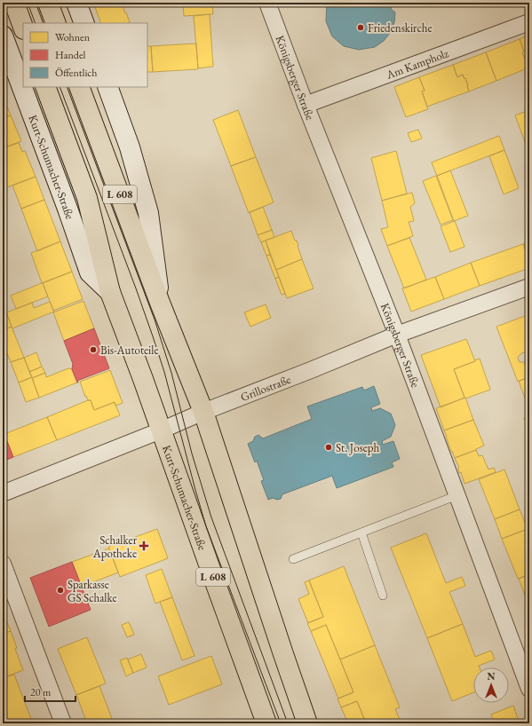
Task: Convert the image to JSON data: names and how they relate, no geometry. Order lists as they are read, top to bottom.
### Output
{
  "streets": {
    "main road": ["Kurt-Schumacher-Straße", "L 608"],
    "street": ["Am Kampholz", "Königsberger Straße", "Grillostraße"]
  },
  "crossings": [
    ["Am Kampholz", "Königsberger Straße"],
    ["Königsberger Straße", "Grillostraße"],
    ["Kurt-Schumacher-Straße", "Grillostraße"],
    ["L 608", "Grillostraße"]
  ],
  "places": {
    "other": [
      "Friedenskirche",
      "Bis-Autoteile",
      "St. Joseph",
      "Sparkasse GS Schalke"
    ],
    "health": ["Schalker Apotheke"]
  },
  "legend": ["Wohnen", "Handel", "Öffentlich"],
  "scale_bar": "20 m",
  "north": "top"
}
